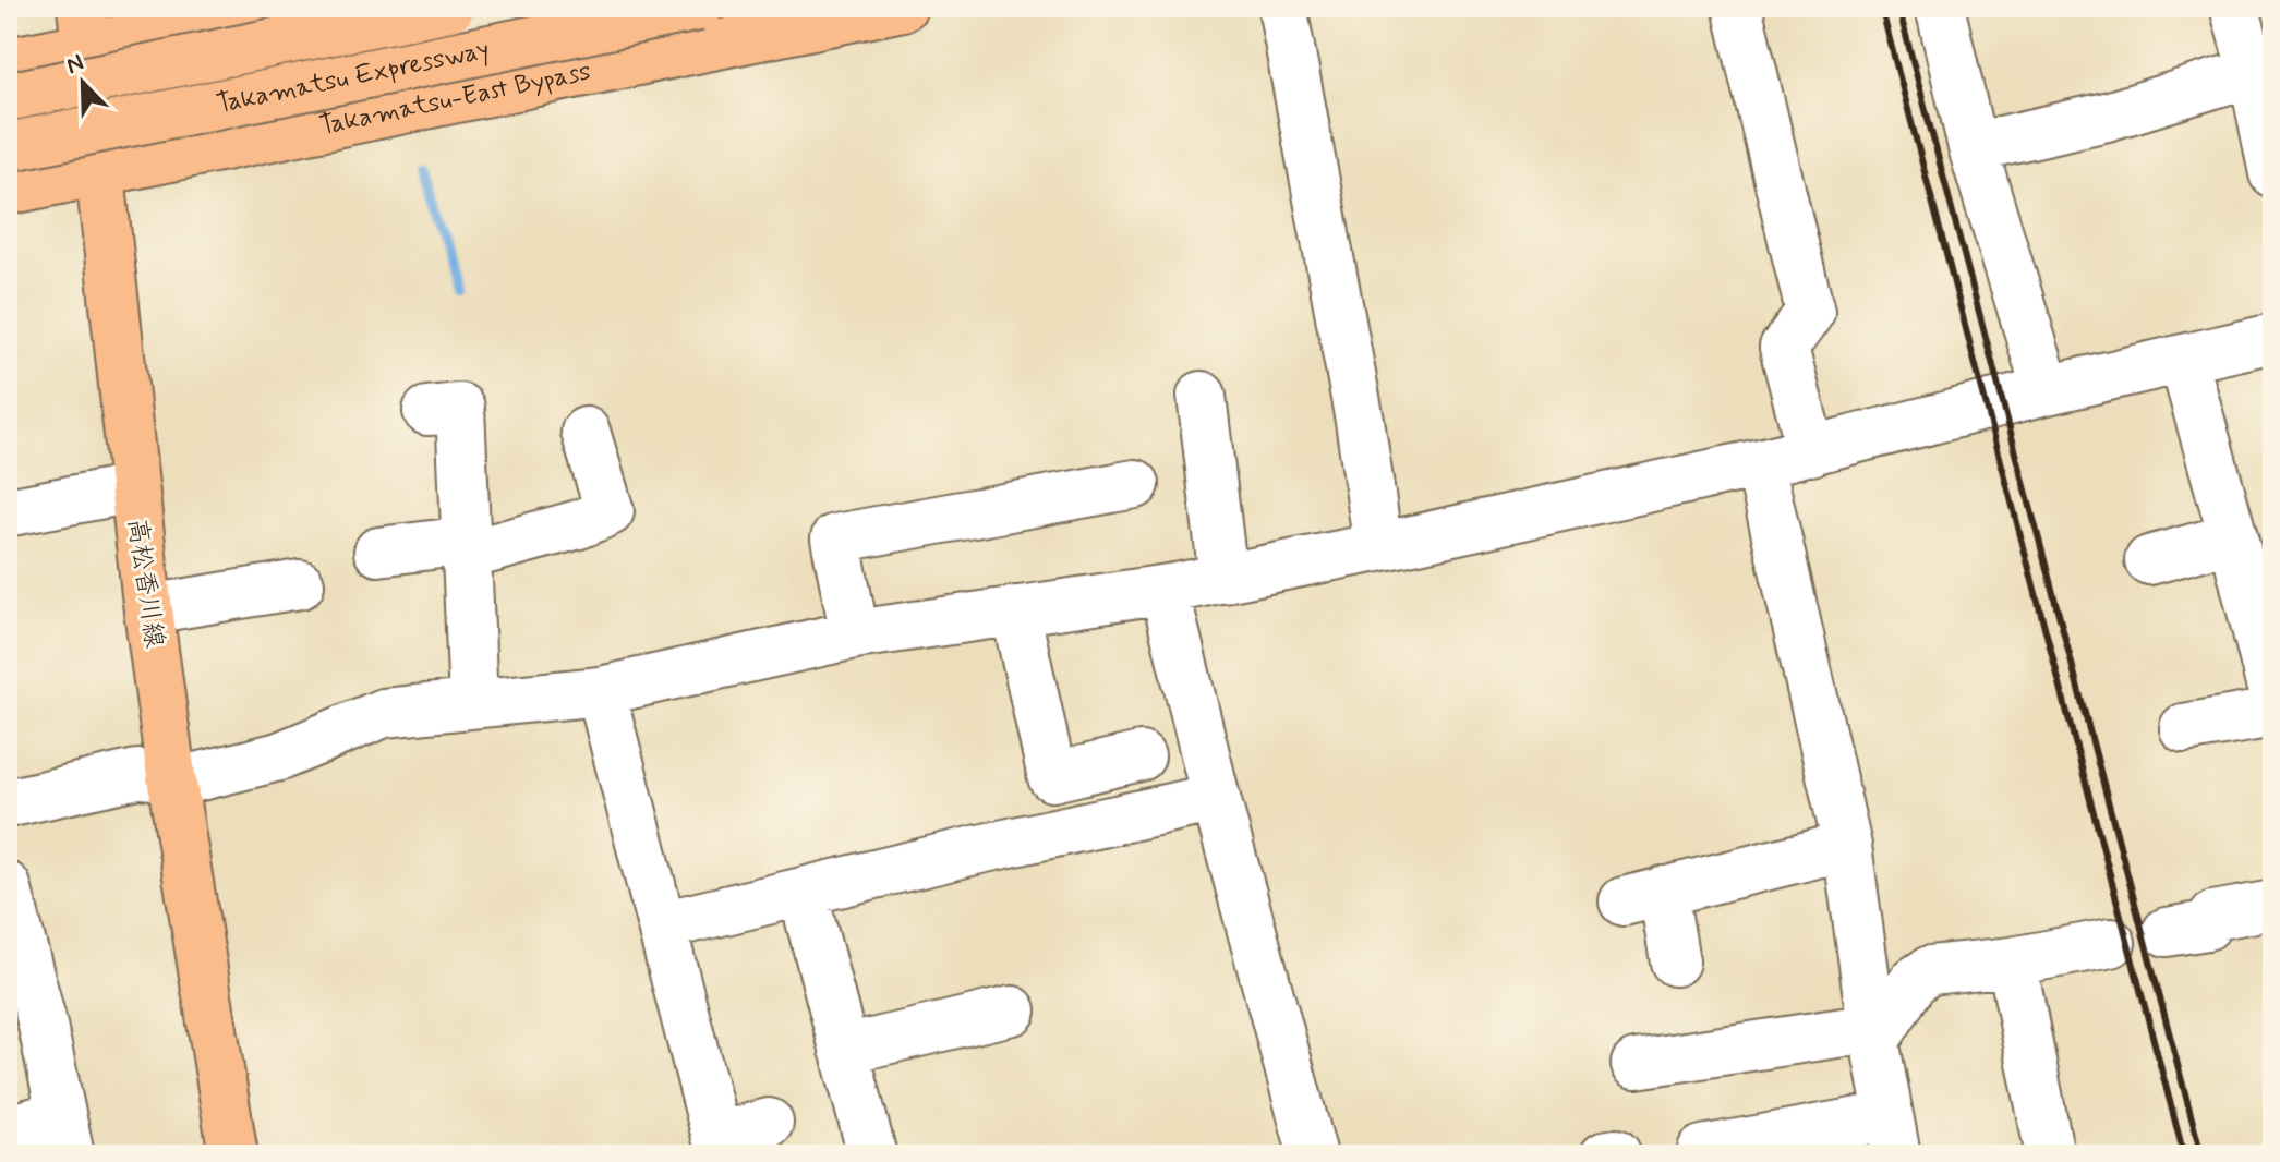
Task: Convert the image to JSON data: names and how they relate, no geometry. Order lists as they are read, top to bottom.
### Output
{
  "streets": {
    "main road": ["Takamatsu Expressway", "Takamatsu-East Bypass", "高松香川線"]
  },
  "crossings": [
    ["Takamatsu-East Bypass", "高松香川線"]
  ],
  "north": "top left"
}
